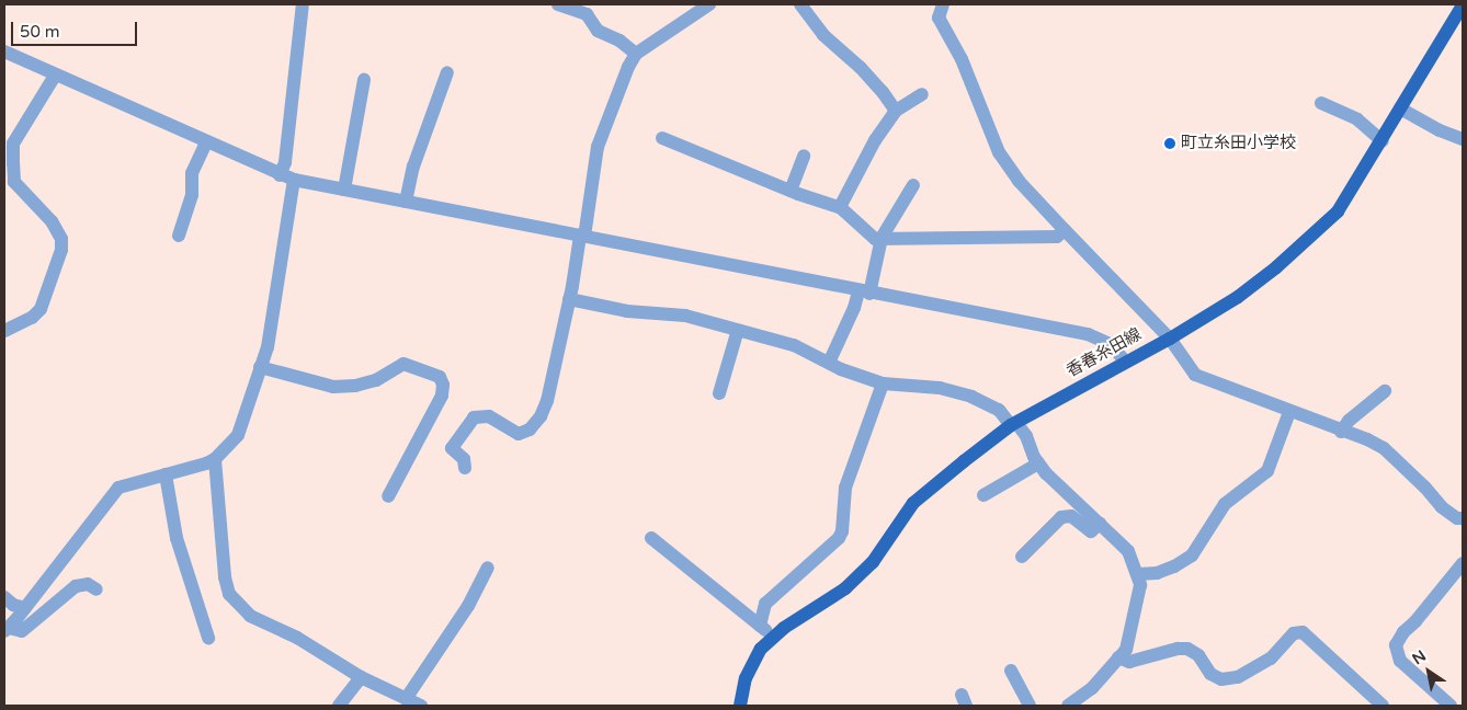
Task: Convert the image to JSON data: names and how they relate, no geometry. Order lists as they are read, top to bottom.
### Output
{
  "streets": {
    "main road": ["香春糸田線"]
  },
  "places": ["町立糸田小学校"],
  "scale_bar": "50 m",
  "north": "top left"
}
